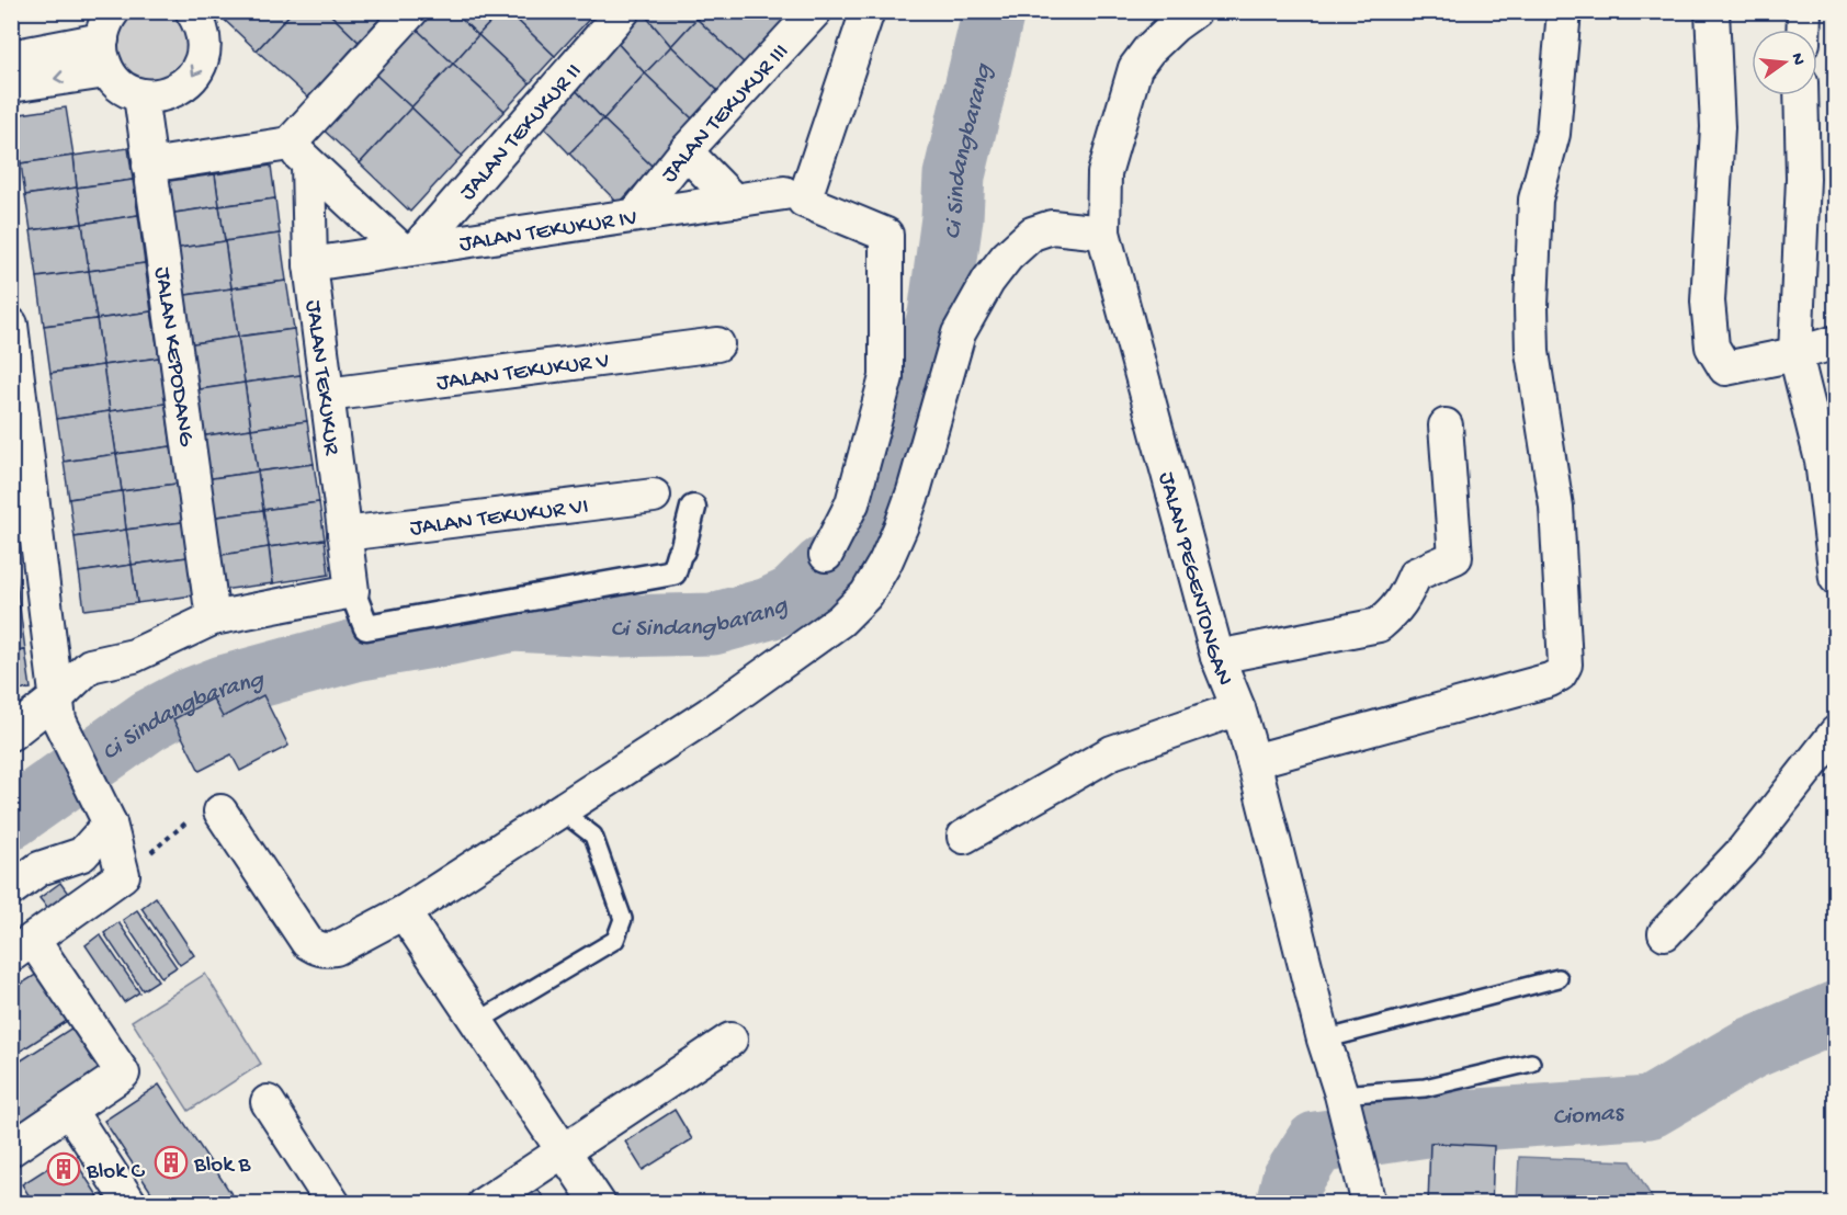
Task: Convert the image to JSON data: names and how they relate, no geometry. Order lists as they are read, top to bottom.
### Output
{
  "streets": {
    "street": [
      "JALAN TEKUKUR III",
      "JALAN TEKUKUR II",
      "JALAN TEKUKUR IV",
      "JALAN KEPODANG",
      "JALAN TEKUKUR V",
      "JALAN TEKUKUR",
      "JALAN TEKUKUR VI",
      "JALAN PEGENTONGAN"
    ]
  },
  "crossings": [
    ["JALAN TEKUKUR III", "JALAN TEKUKUR IV"],
    ["JALAN TEKUKUR II", "JALAN TEKUKUR IV"],
    ["JALAN TEKUKUR IV", "JALAN TEKUKUR"],
    ["JALAN TEKUKUR V", "JALAN TEKUKUR"],
    ["JALAN TEKUKUR", "JALAN TEKUKUR VI"]
  ],
  "water": ["Ci Sindangbarang", "Ciomas"],
  "places": {
    "building": ["Blok B", "Blok C"]
  },
  "north": "right"
}
